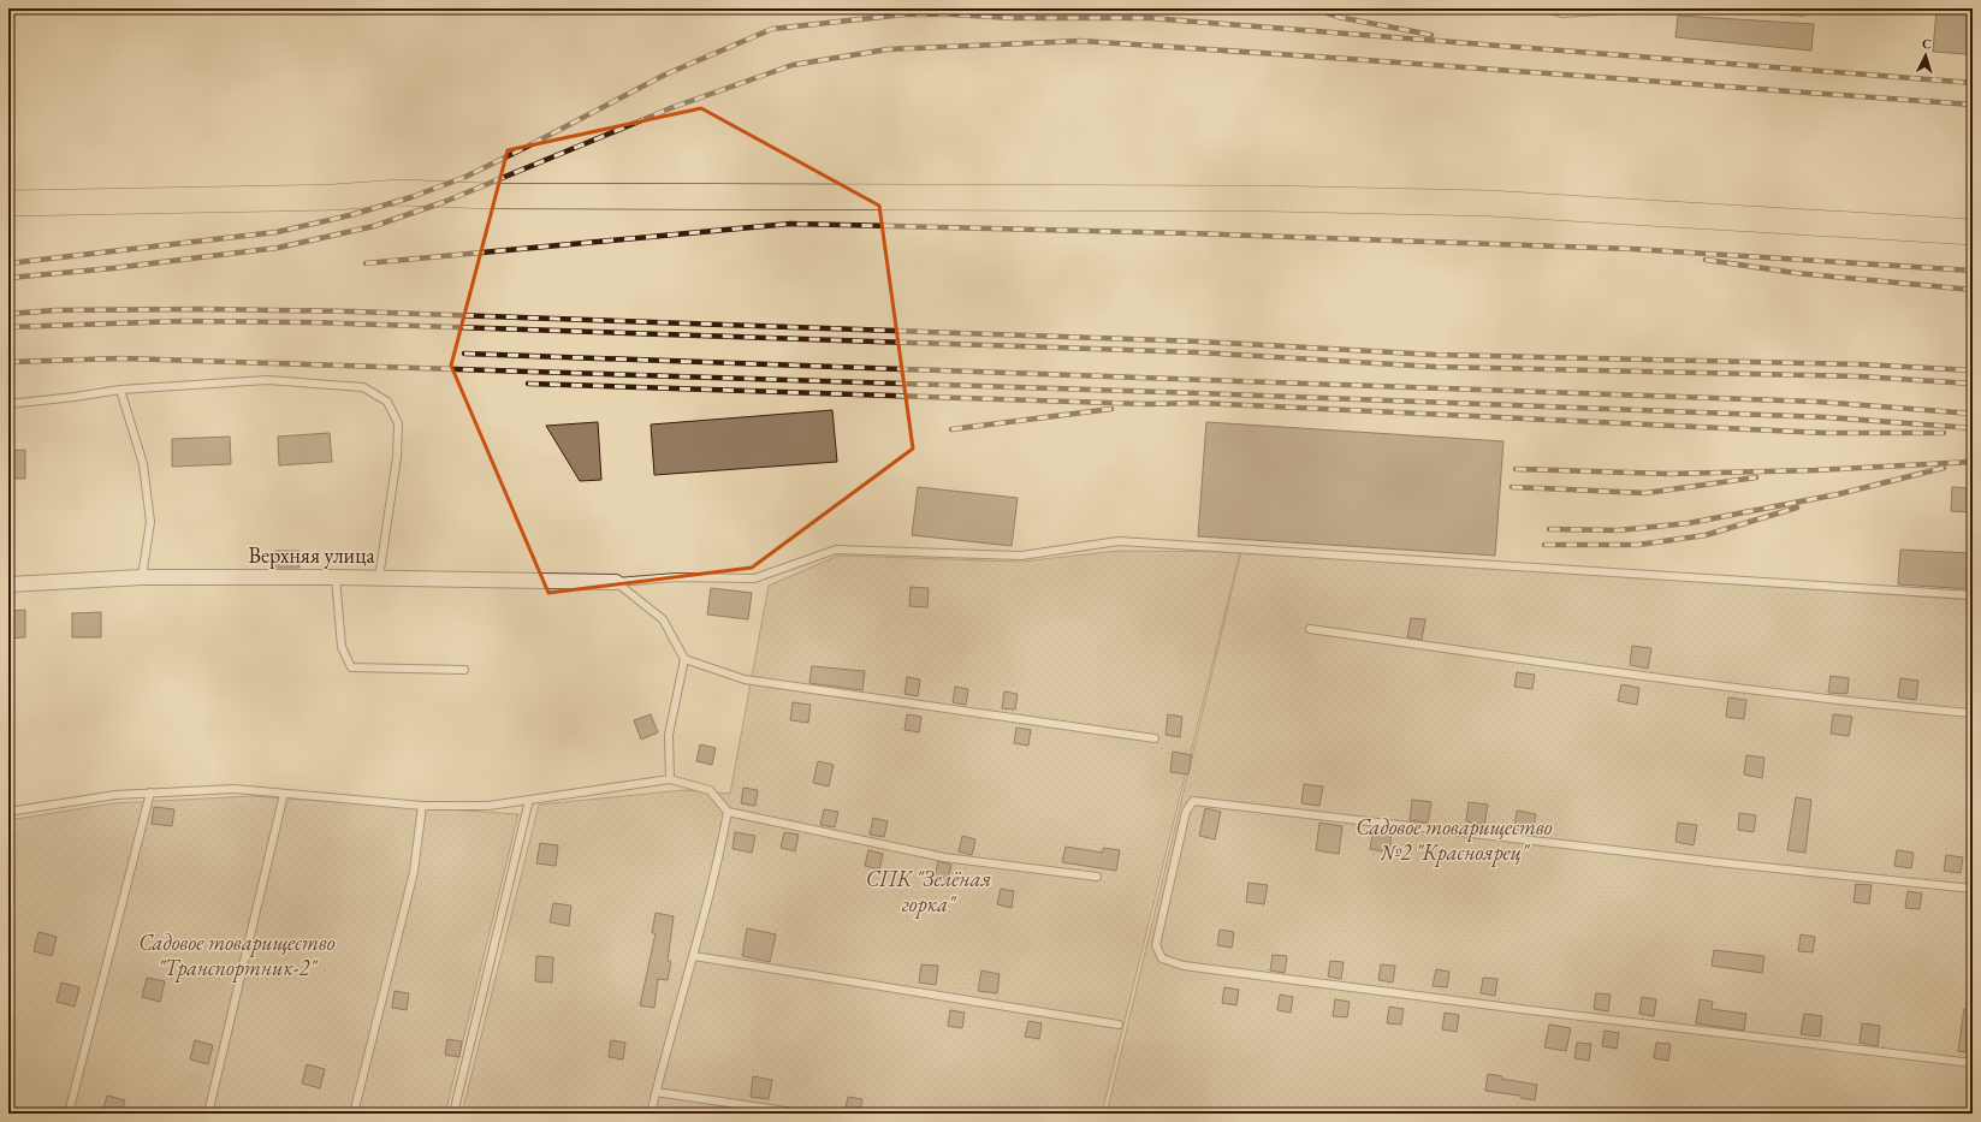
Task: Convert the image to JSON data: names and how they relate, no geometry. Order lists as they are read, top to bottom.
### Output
{
  "streets": {
    "street": ["Верхняя улица"]
  },
  "parks": ["Садовое товарищество №2 \"Красноярец\"", "СПК \"Зелёная горка\"", "Садовое товарищество \"Транспортник-2\""],
  "north": "top"
}
